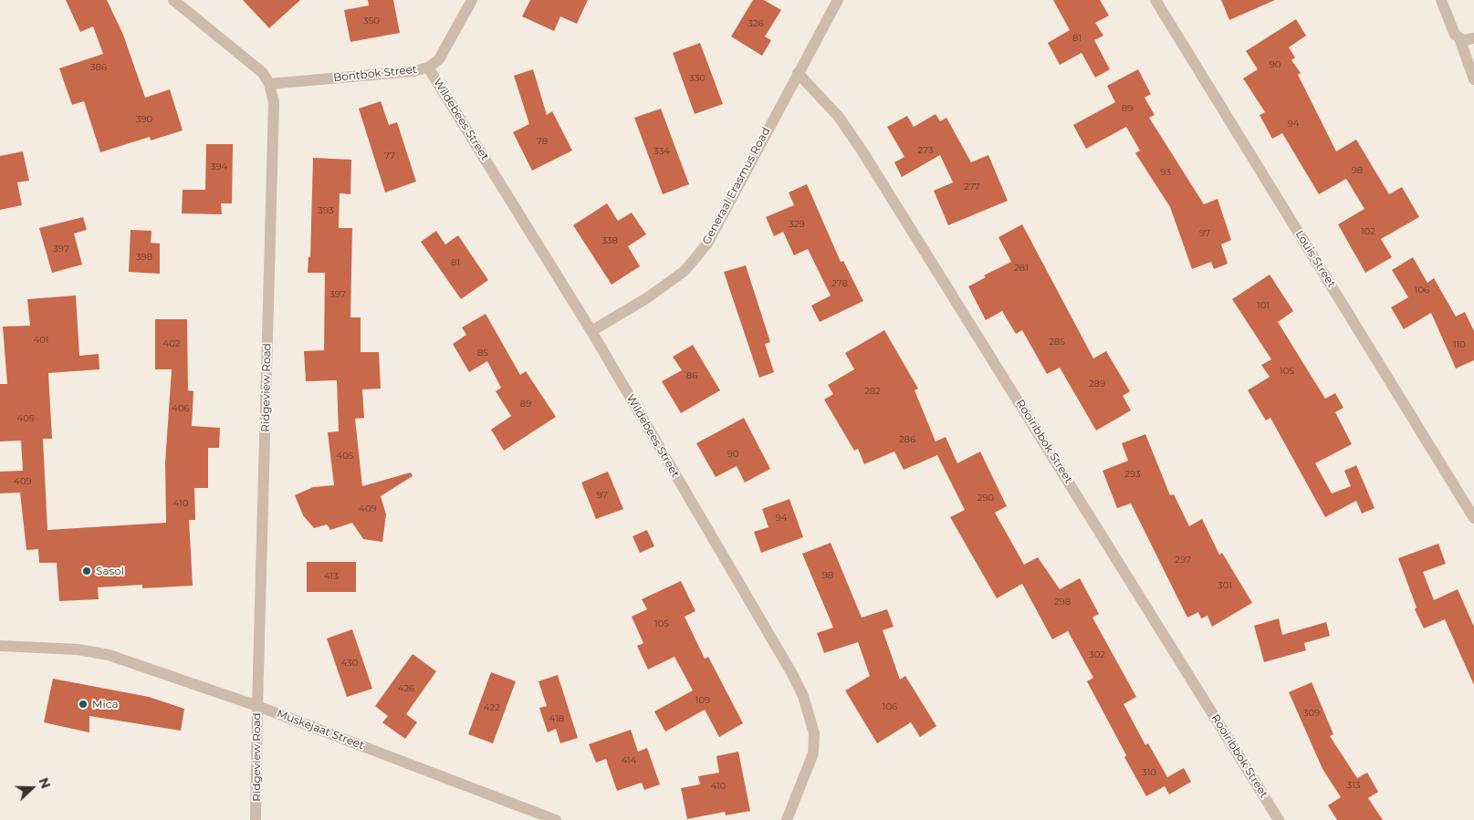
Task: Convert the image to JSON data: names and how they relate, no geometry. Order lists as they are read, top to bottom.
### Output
{
  "streets": {
    "street": [
      "Bontbok Street",
      "Wildebees Street",
      "Generaal Erasmus Road",
      "Louis Street",
      "Ridgeview Road",
      "Rooiribbok Street",
      "Muskejaat Street"
    ]
  },
  "crossings": [
    ["Bontbok Street", "Wildebees Street"],
    ["Bontbok Street", "Ridgeview Road"],
    ["Wildebees Street", "Generaal Erasmus Road"],
    ["Generaal Erasmus Road", "Rooiribbok Street"],
    ["Ridgeview Road", "Muskejaat Street"]
  ],
  "places": ["Sasol", "Mica"],
  "house_numbers": [
    "350",
    "326",
    "81",
    "90",
    "386",
    "330",
    "89",
    "390",
    "94",
    "78",
    "273",
    "334",
    "77",
    "394",
    "98",
    "93",
    "277",
    "393",
    "329",
    "102",
    "97",
    "338",
    "397",
    "398",
    "81",
    "281",
    "278",
    "106",
    "397",
    "101",
    "401",
    "285",
    "402",
    "110",
    "85",
    "105",
    "86",
    "289",
    "282",
    "89",
    "406",
    "405",
    "286",
    "90",
    "405",
    "293",
    "409",
    "97",
    "290",
    "410",
    "409",
    "94",
    "297",
    "98",
    "413",
    "301",
    "298",
    "105",
    "302",
    "430",
    "426",
    "109",
    "106",
    "422",
    "309",
    "418",
    "414",
    "310",
    "313",
    "410"
  ],
  "north": "right"
}
